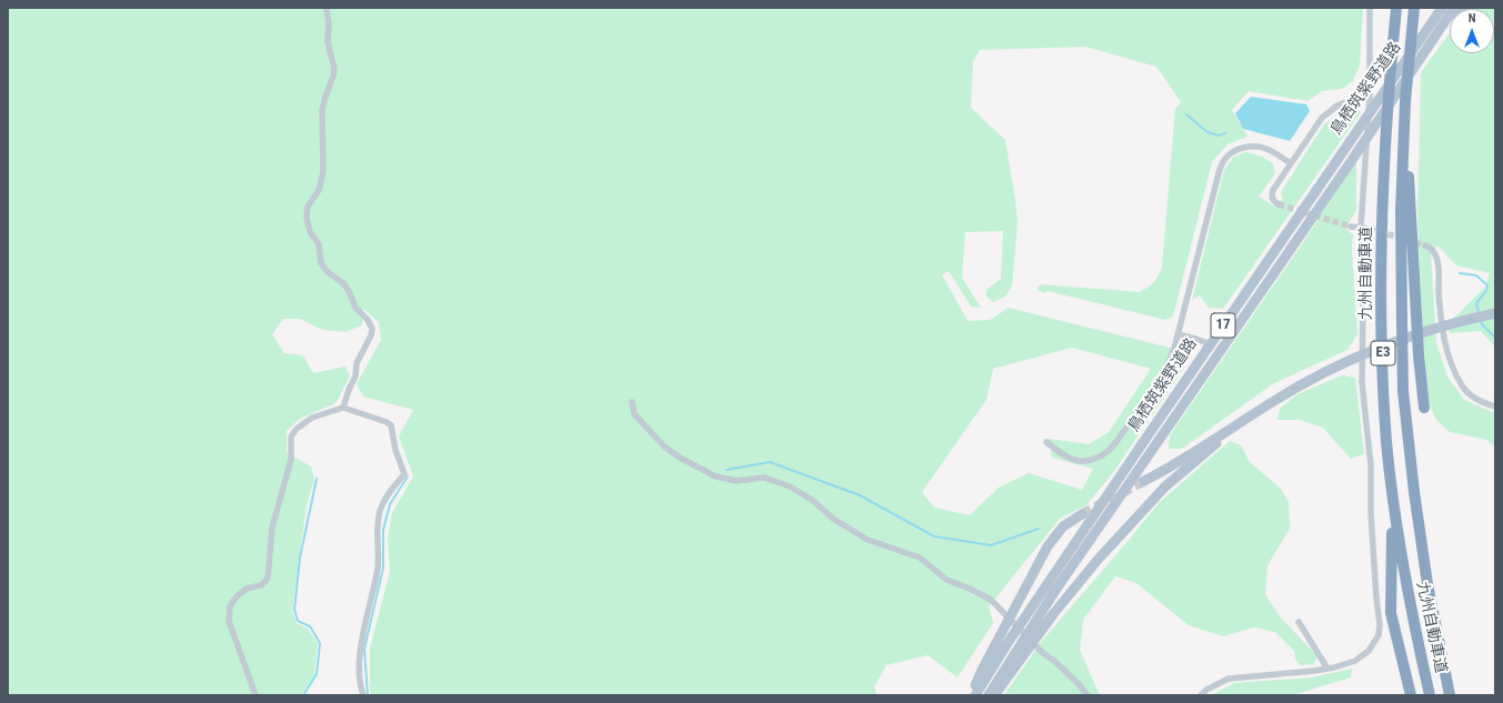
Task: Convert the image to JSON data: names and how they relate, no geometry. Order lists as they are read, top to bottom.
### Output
{
  "streets": {
    "highway": ["九州自動車道", "E3"],
    "main road": ["鳥栖筑紫野道路", "17"]
  },
  "north": "top"
}
